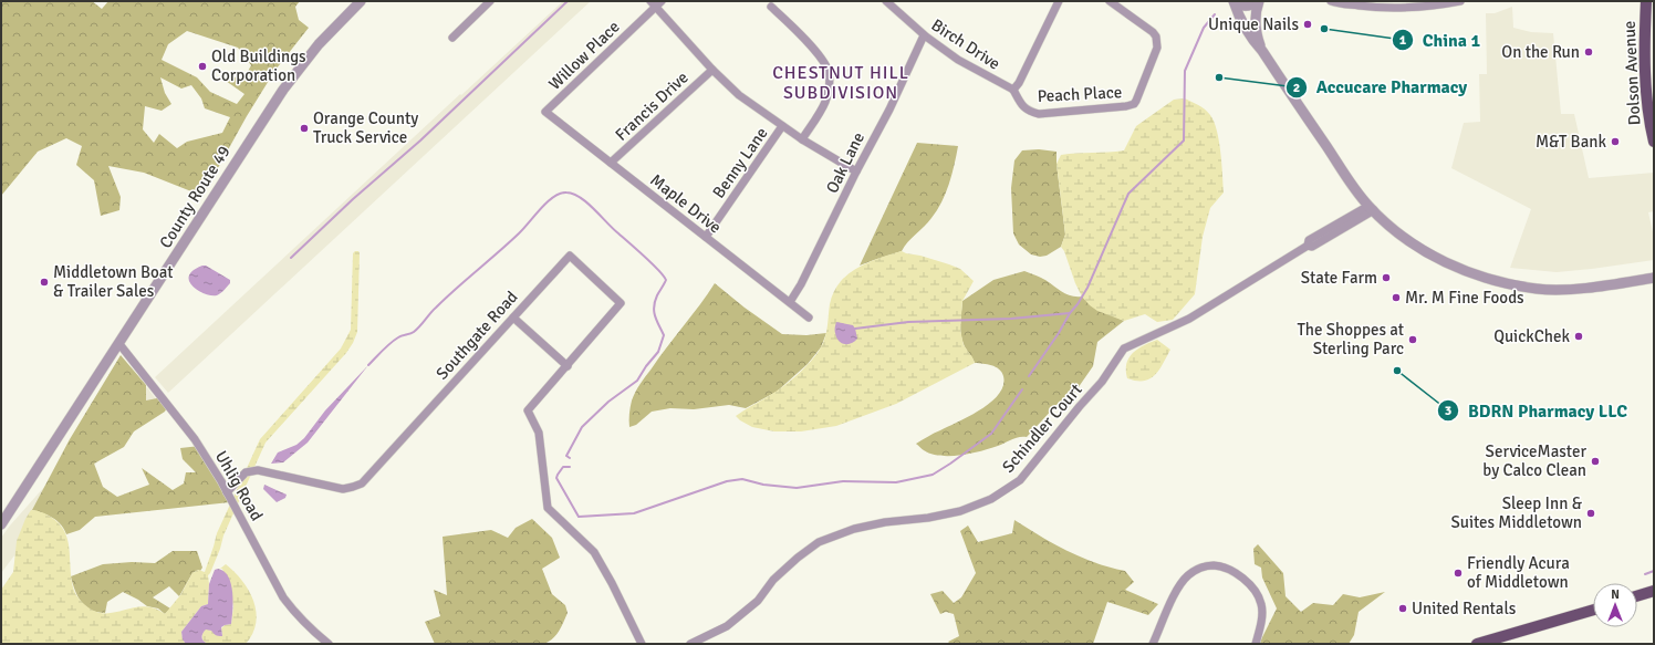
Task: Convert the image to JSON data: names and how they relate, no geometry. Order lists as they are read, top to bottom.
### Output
{
  "streets": {
    "main road": ["Dolson Avenue"],
    "street": [
      "Birch Drive",
      "Willow Place",
      "Peach Place",
      "Francis Drive",
      "Benny Lane",
      "Oak Lane",
      "County Route 49",
      "Maple Drive",
      "Southgate Road",
      "Schindler Court",
      "Uhlig Road"
    ]
  },
  "crossings": [
    ["Birch Drive", "Peach Place"],
    ["Birch Drive", "Oak Lane"],
    ["Willow Place", "Maple Drive"],
    ["Francis Drive", "Maple Drive"],
    ["Benny Lane", "Maple Drive"],
    ["Oak Lane", "Maple Drive"],
    ["County Route 49", "Uhlig Road"],
    ["Southgate Road", "Uhlig Road"]
  ],
  "districts": ["CHESTNUT HILL SUBDIVISION"],
  "places": [
    "Unique Nails",
    "China 1",
    "On the Run",
    "Old Buildings Corporation",
    "Accucare Pharmacy",
    "Orange County Truck Service",
    "M&T Bank",
    "State Farm",
    "Middletown Boat & Trailer Sales",
    "Mr. M Fine Foods",
    "QuickChek",
    "The Shoppes at Sterling Parc",
    "BDRN Pharmacy LLC",
    "ServiceMaster by Calco Clean",
    "Sleep Inn & Suites Middletown",
    "Friendly Acura of Middletown",
    "United Rentals"
  ],
  "north": "top"
}
